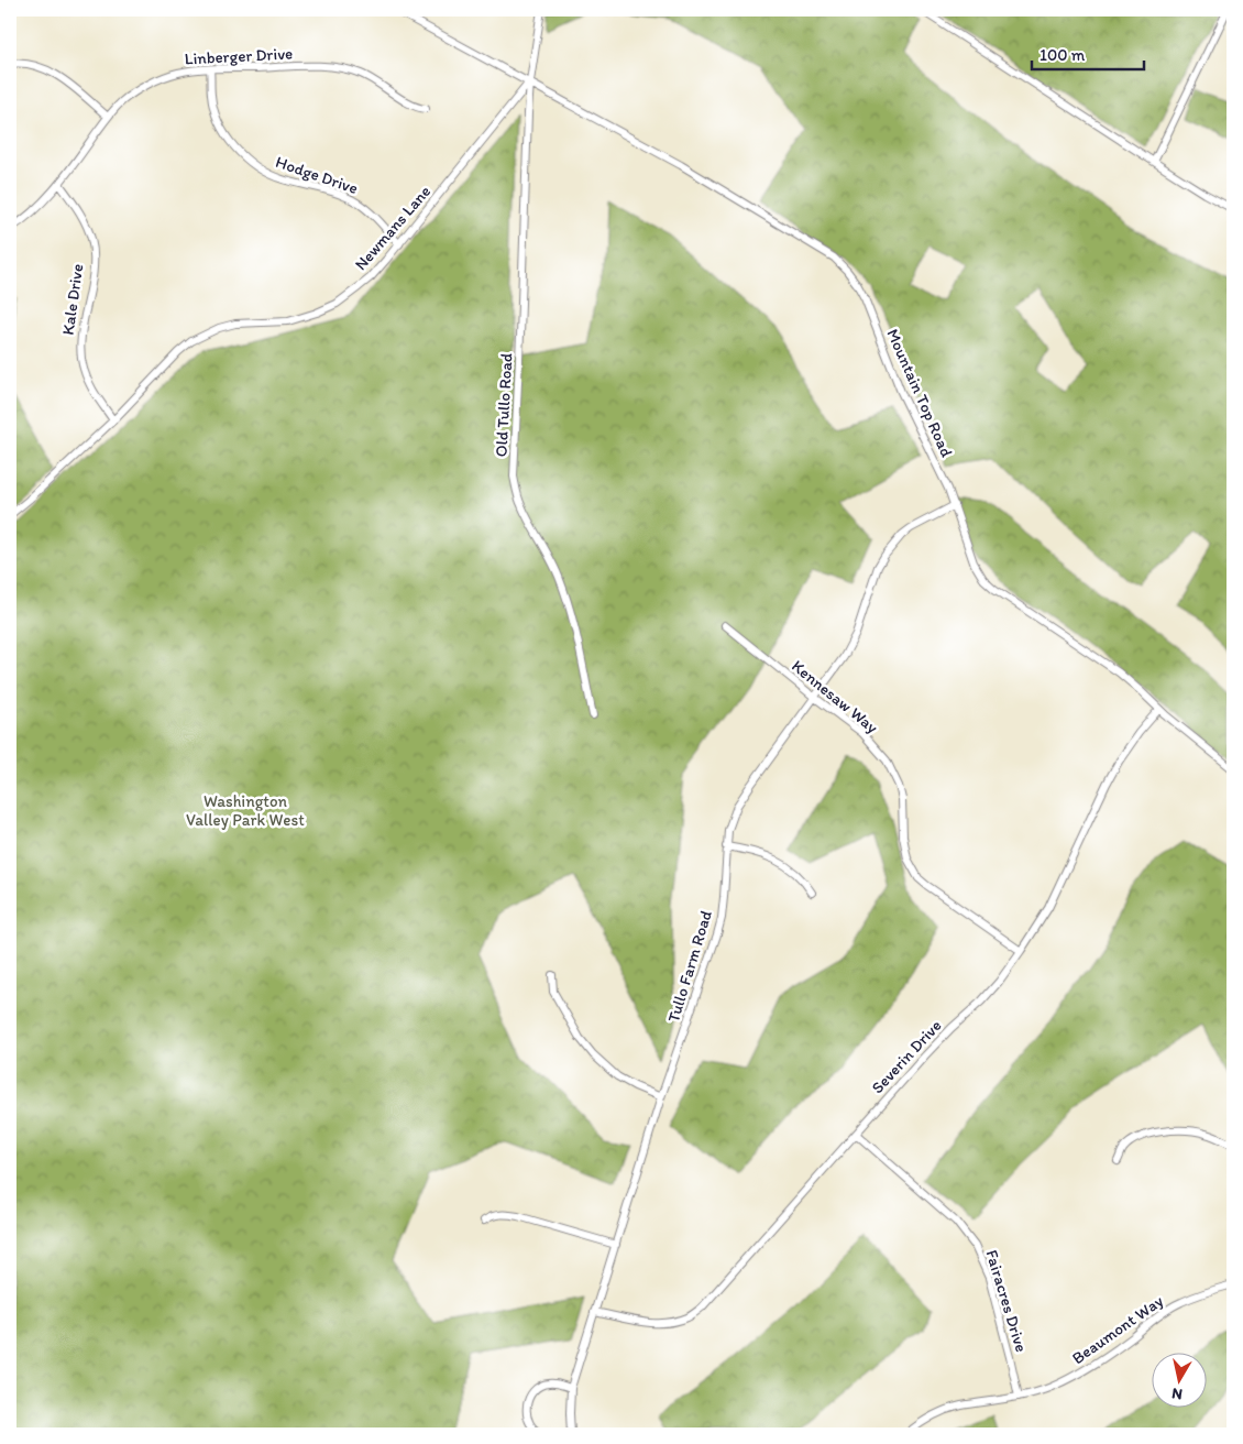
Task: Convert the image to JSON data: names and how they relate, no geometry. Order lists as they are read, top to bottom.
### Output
{
  "streets": {
    "street": [
      "Linberger Drive",
      "Hodge Drive",
      "Newmans Lane",
      "Kale Drive",
      "Mountain Top Road",
      "Old Tullo Road",
      "Kennesaw Way",
      "Tullo Farm Road",
      "Severin Drive",
      "Fairacres Drive",
      "Beaumont Way"
    ]
  },
  "crossings": [
    ["Linberger Drive", "Hodge Drive"],
    ["Linberger Drive", "Kale Drive"],
    ["Hodge Drive", "Newmans Lane"],
    ["Newmans Lane", "Kale Drive"],
    ["Newmans Lane", "Mountain Top Road"],
    ["Newmans Lane", "Old Tullo Road"],
    ["Mountain Top Road", "Old Tullo Road"],
    ["Mountain Top Road", "Tullo Farm Road"],
    ["Mountain Top Road", "Severin Drive"],
    ["Kennesaw Way", "Tullo Farm Road"],
    ["Kennesaw Way", "Severin Drive"],
    ["Tullo Farm Road", "Severin Drive"],
    ["Severin Drive", "Fairacres Drive"],
    ["Fairacres Drive", "Beaumont Way"]
  ],
  "parks": ["Washington Valley Park West"],
  "scale_bar": "100 m",
  "north": "bottom"
}
